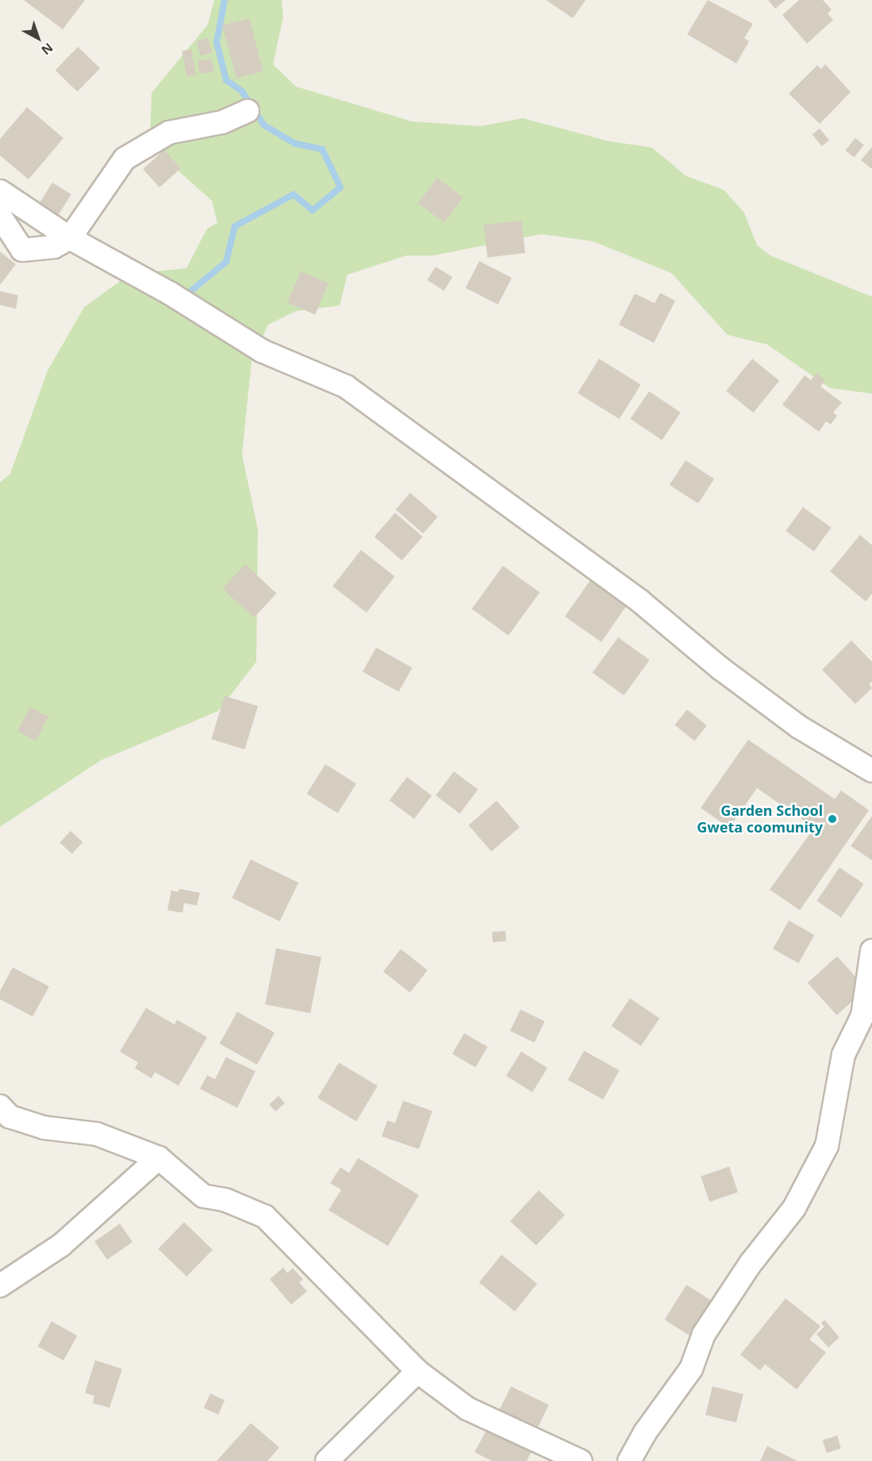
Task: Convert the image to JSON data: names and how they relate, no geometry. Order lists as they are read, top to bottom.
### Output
{
  "places": ["Garden School Gweta coomunity"],
  "north": "bottom right"
}
